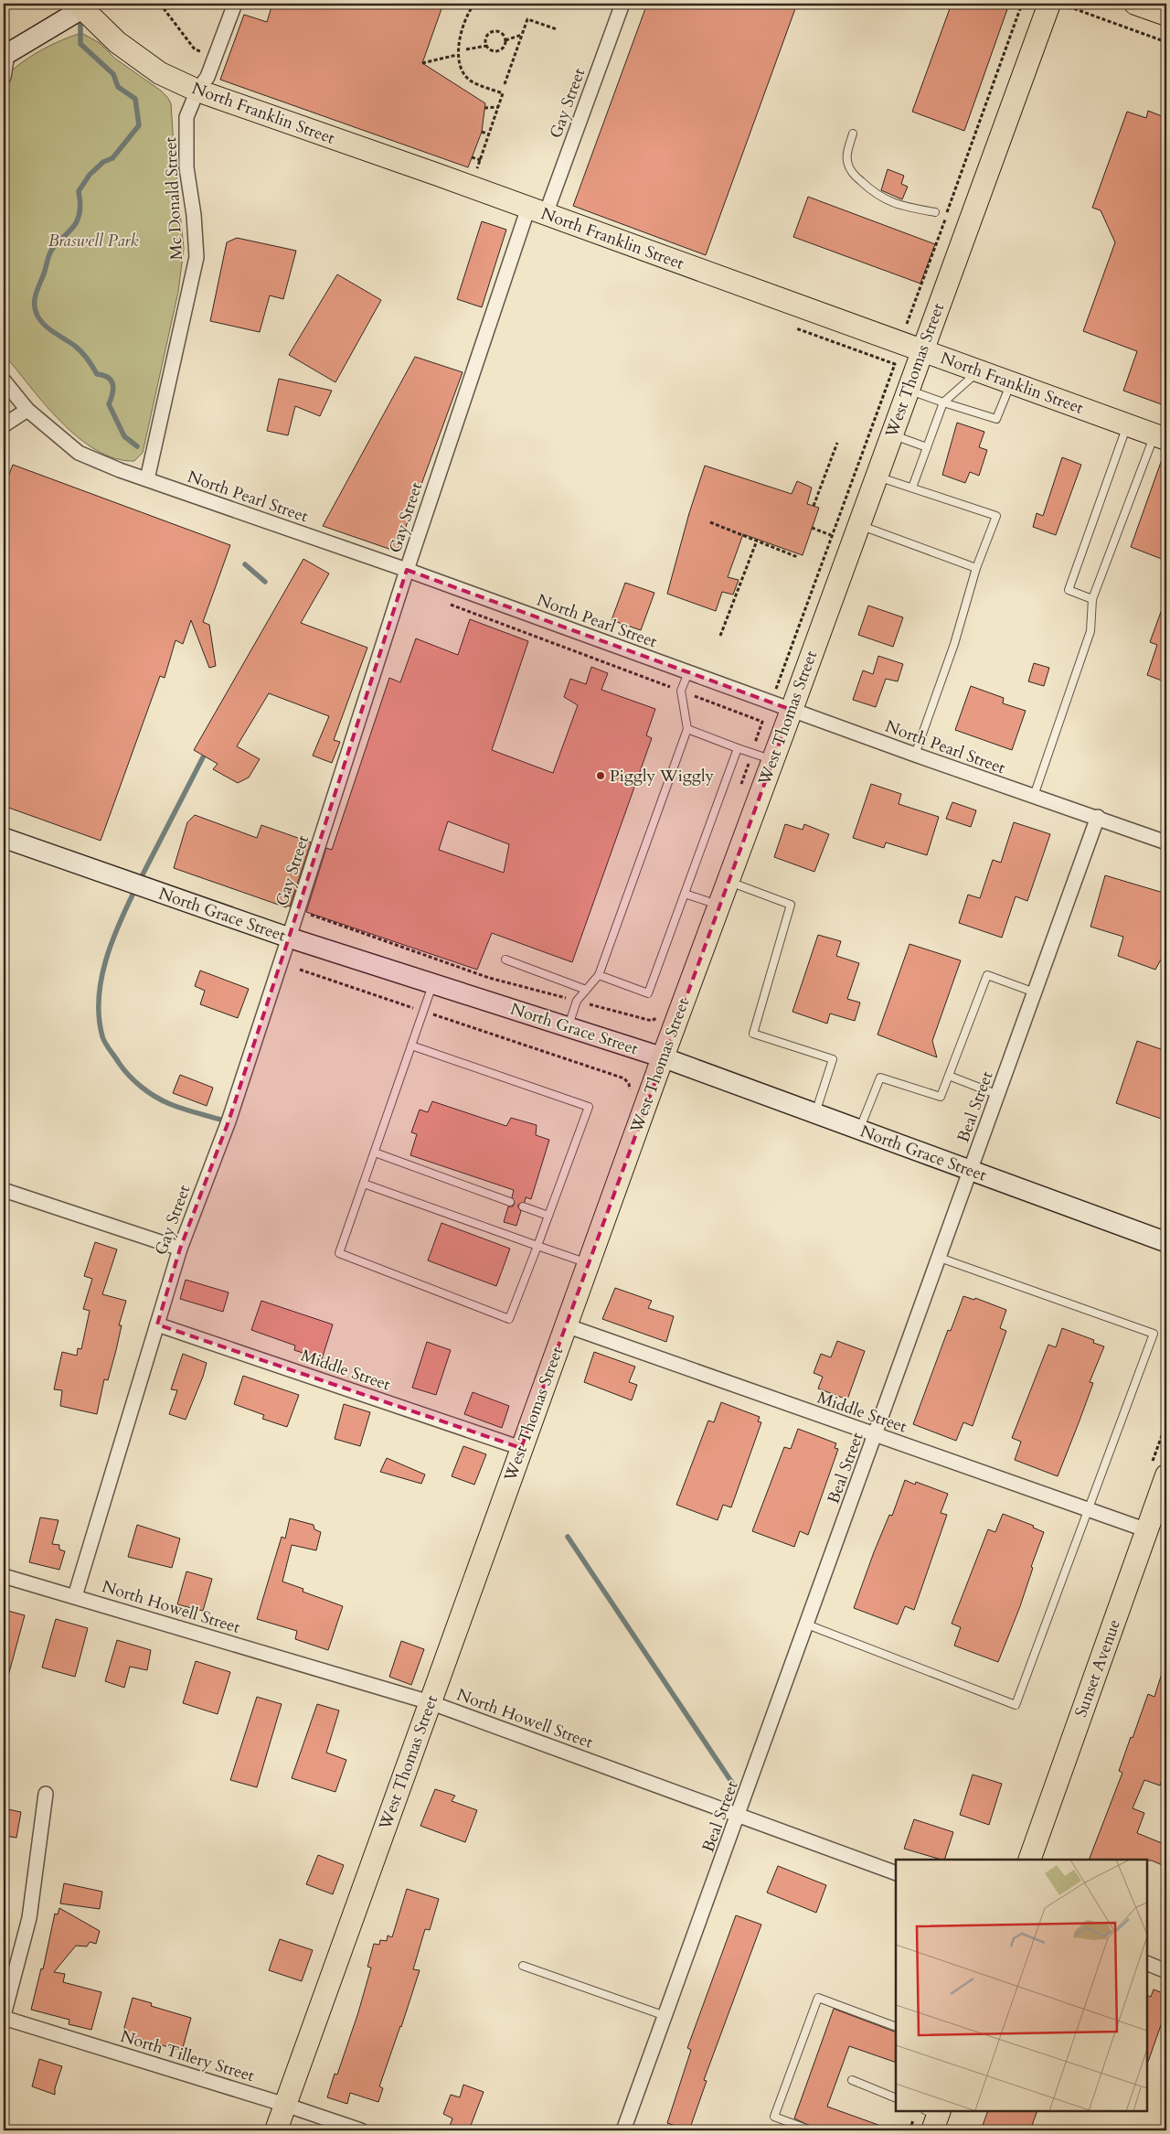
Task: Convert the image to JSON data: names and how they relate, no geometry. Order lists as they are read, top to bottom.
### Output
{
  "streets": {
    "main road": [
      "North Franklin Street",
      "West Thomas Street",
      "North Grace Street",
      "Sunset Avenue"
    ],
    "street": [
      "Gay Street",
      "Mc Donald Street",
      "North Pearl Street",
      "Beal Street",
      "Middle Street",
      "North Howell Street",
      "North Tillery Street"
    ]
  },
  "crossings": [
    ["Gay Street", "North Franklin Street"],
    ["Gay Street", "North Pearl Street"],
    ["Gay Street", "North Grace Street"],
    ["Gay Street", "Middle Street"],
    ["Gay Street", "North Howell Street"],
    ["North Franklin Street", "Mc Donald Street"],
    ["North Franklin Street", "West Thomas Street"],
    ["Mc Donald Street", "North Pearl Street"],
    ["West Thomas Street", "North Pearl Street"],
    ["West Thomas Street", "North Grace Street"],
    ["West Thomas Street", "Middle Street"],
    ["West Thomas Street", "North Howell Street"],
    ["West Thomas Street", "North Tillery Street"],
    ["North Pearl Street", "Beal Street"],
    ["North Grace Street", "Beal Street"],
    ["Beal Street", "Middle Street"],
    ["Beal Street", "North Howell Street"],
    ["Middle Street", "Sunset Avenue"]
  ],
  "parks": ["Braswell Park"],
  "places": ["Piggly Wiggly"]
}
